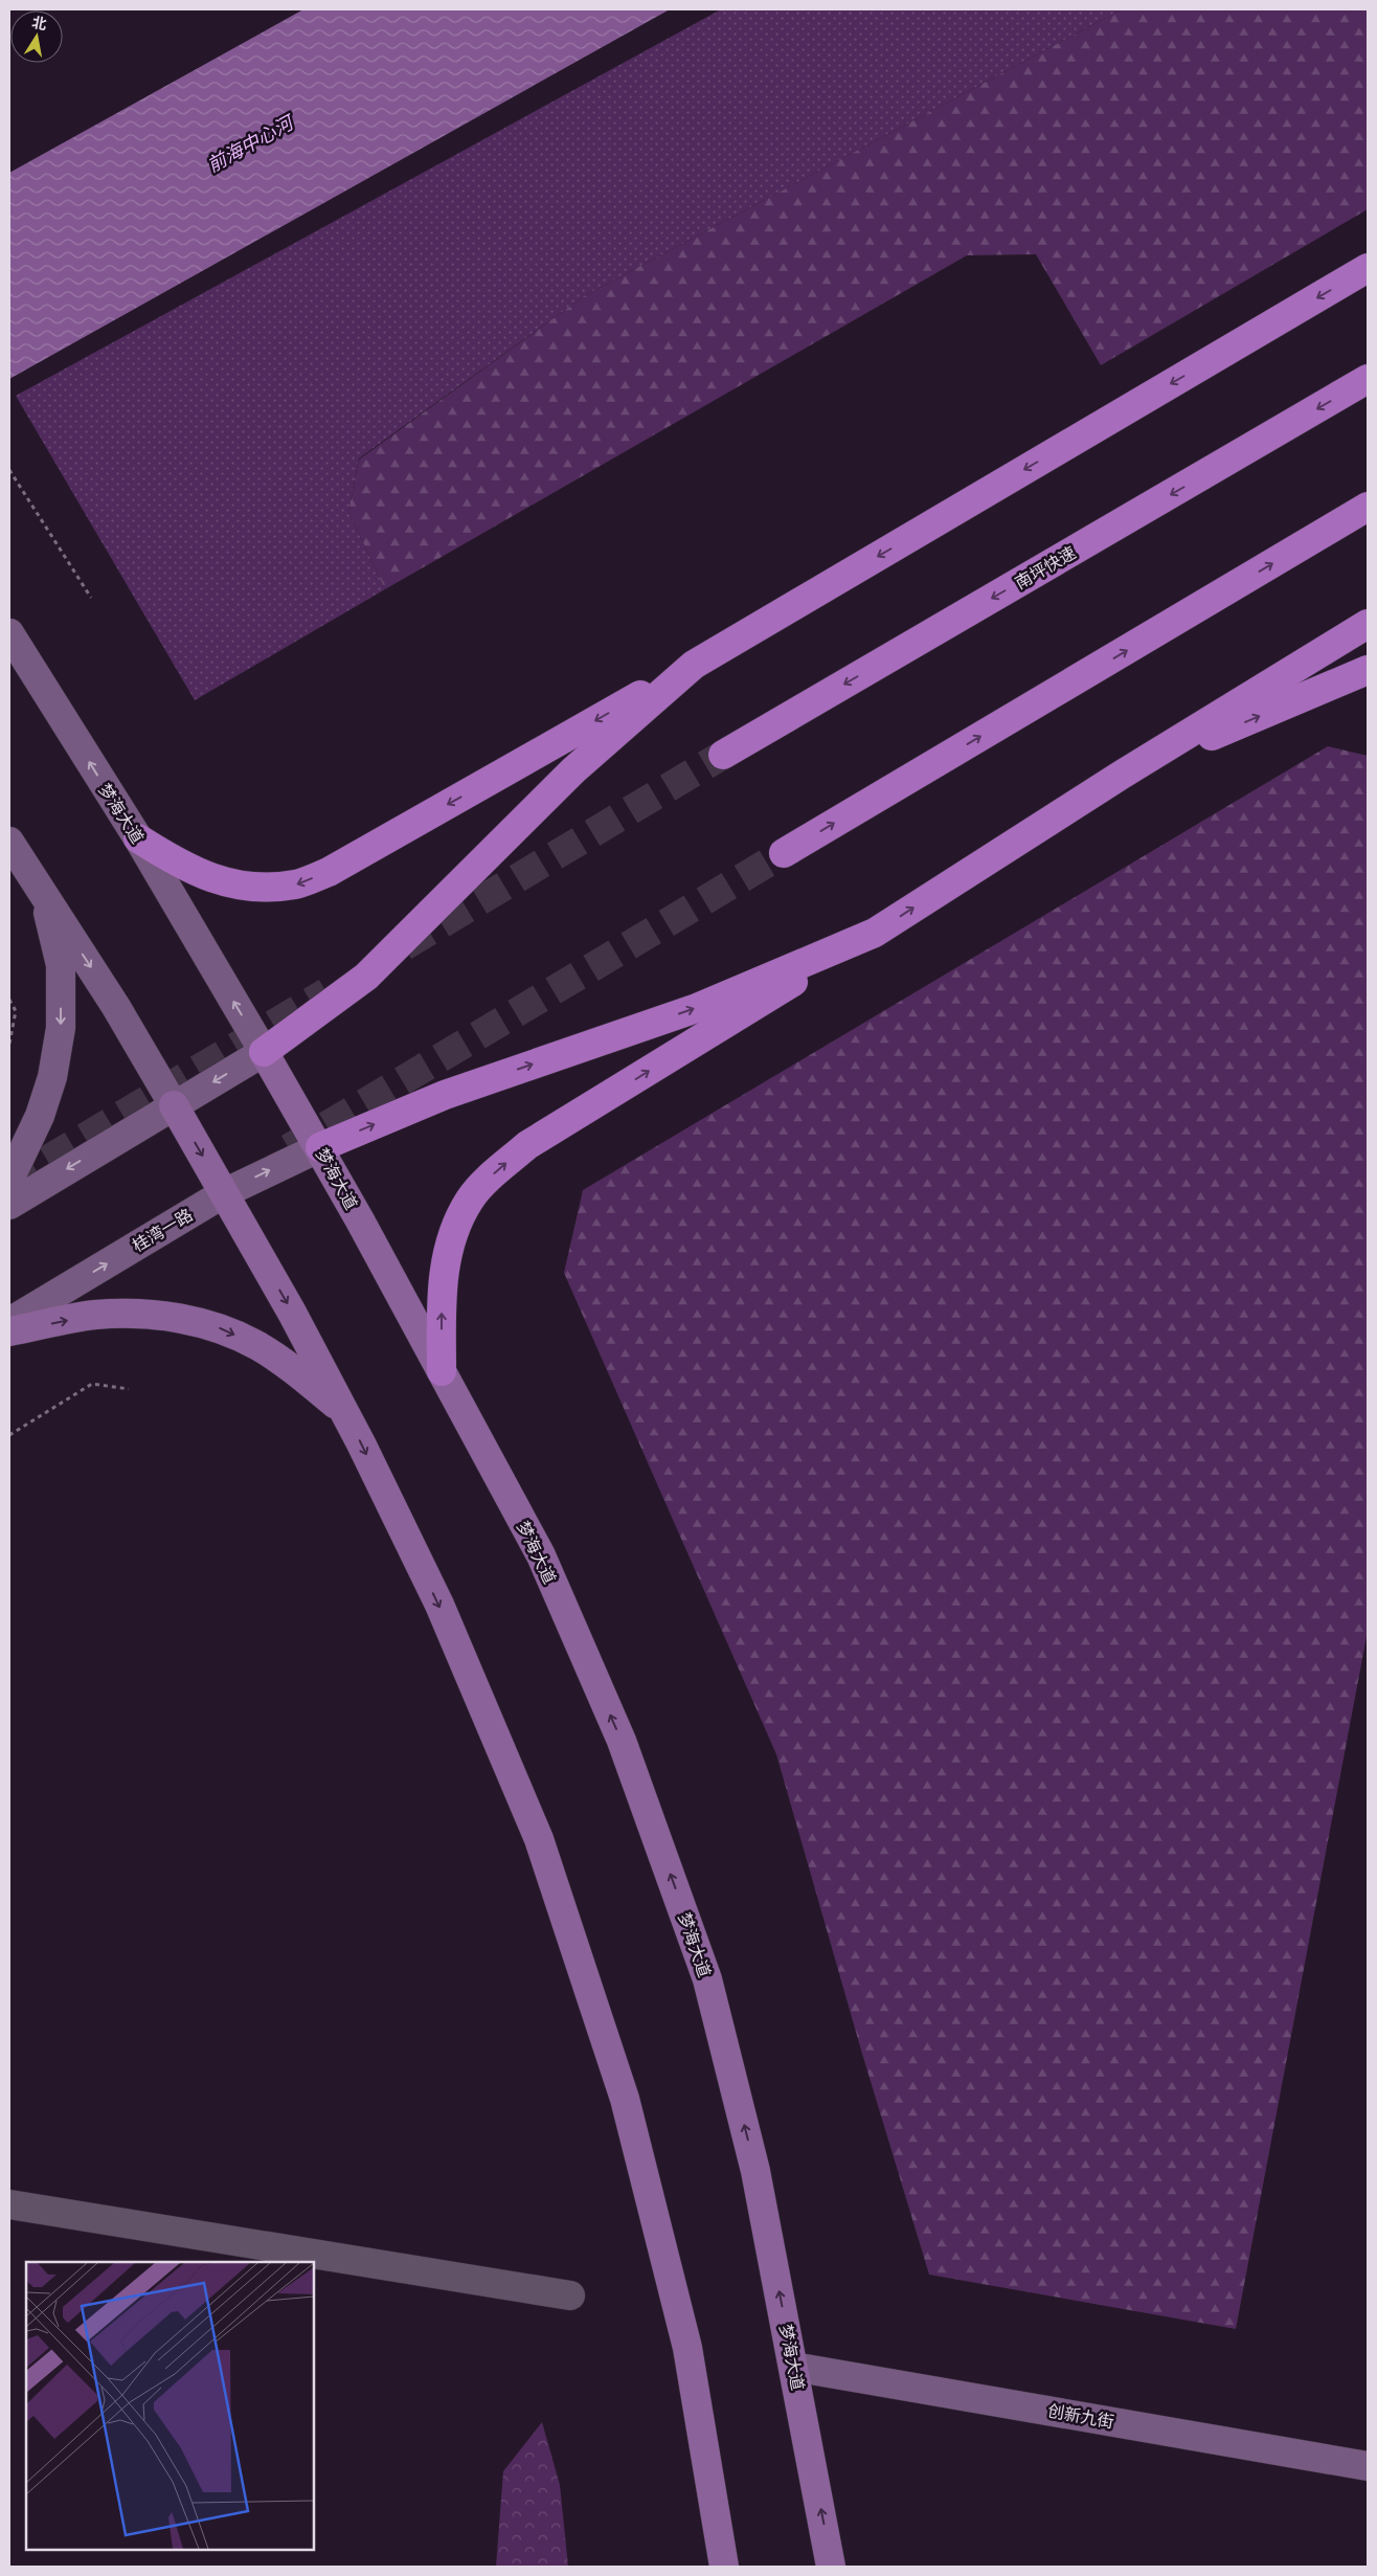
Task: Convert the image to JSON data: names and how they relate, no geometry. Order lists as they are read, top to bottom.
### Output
{
  "streets": {
    "highway": ["南坪快速"],
    "main road": ["梦海大道", "桂湾一路", "创新九街"]
  },
  "crossings": [
    ["梦海大道", "桂湾一路"],
    ["梦海大道", "创新九街"]
  ],
  "water": ["前海中心河"],
  "north": "top"
}
